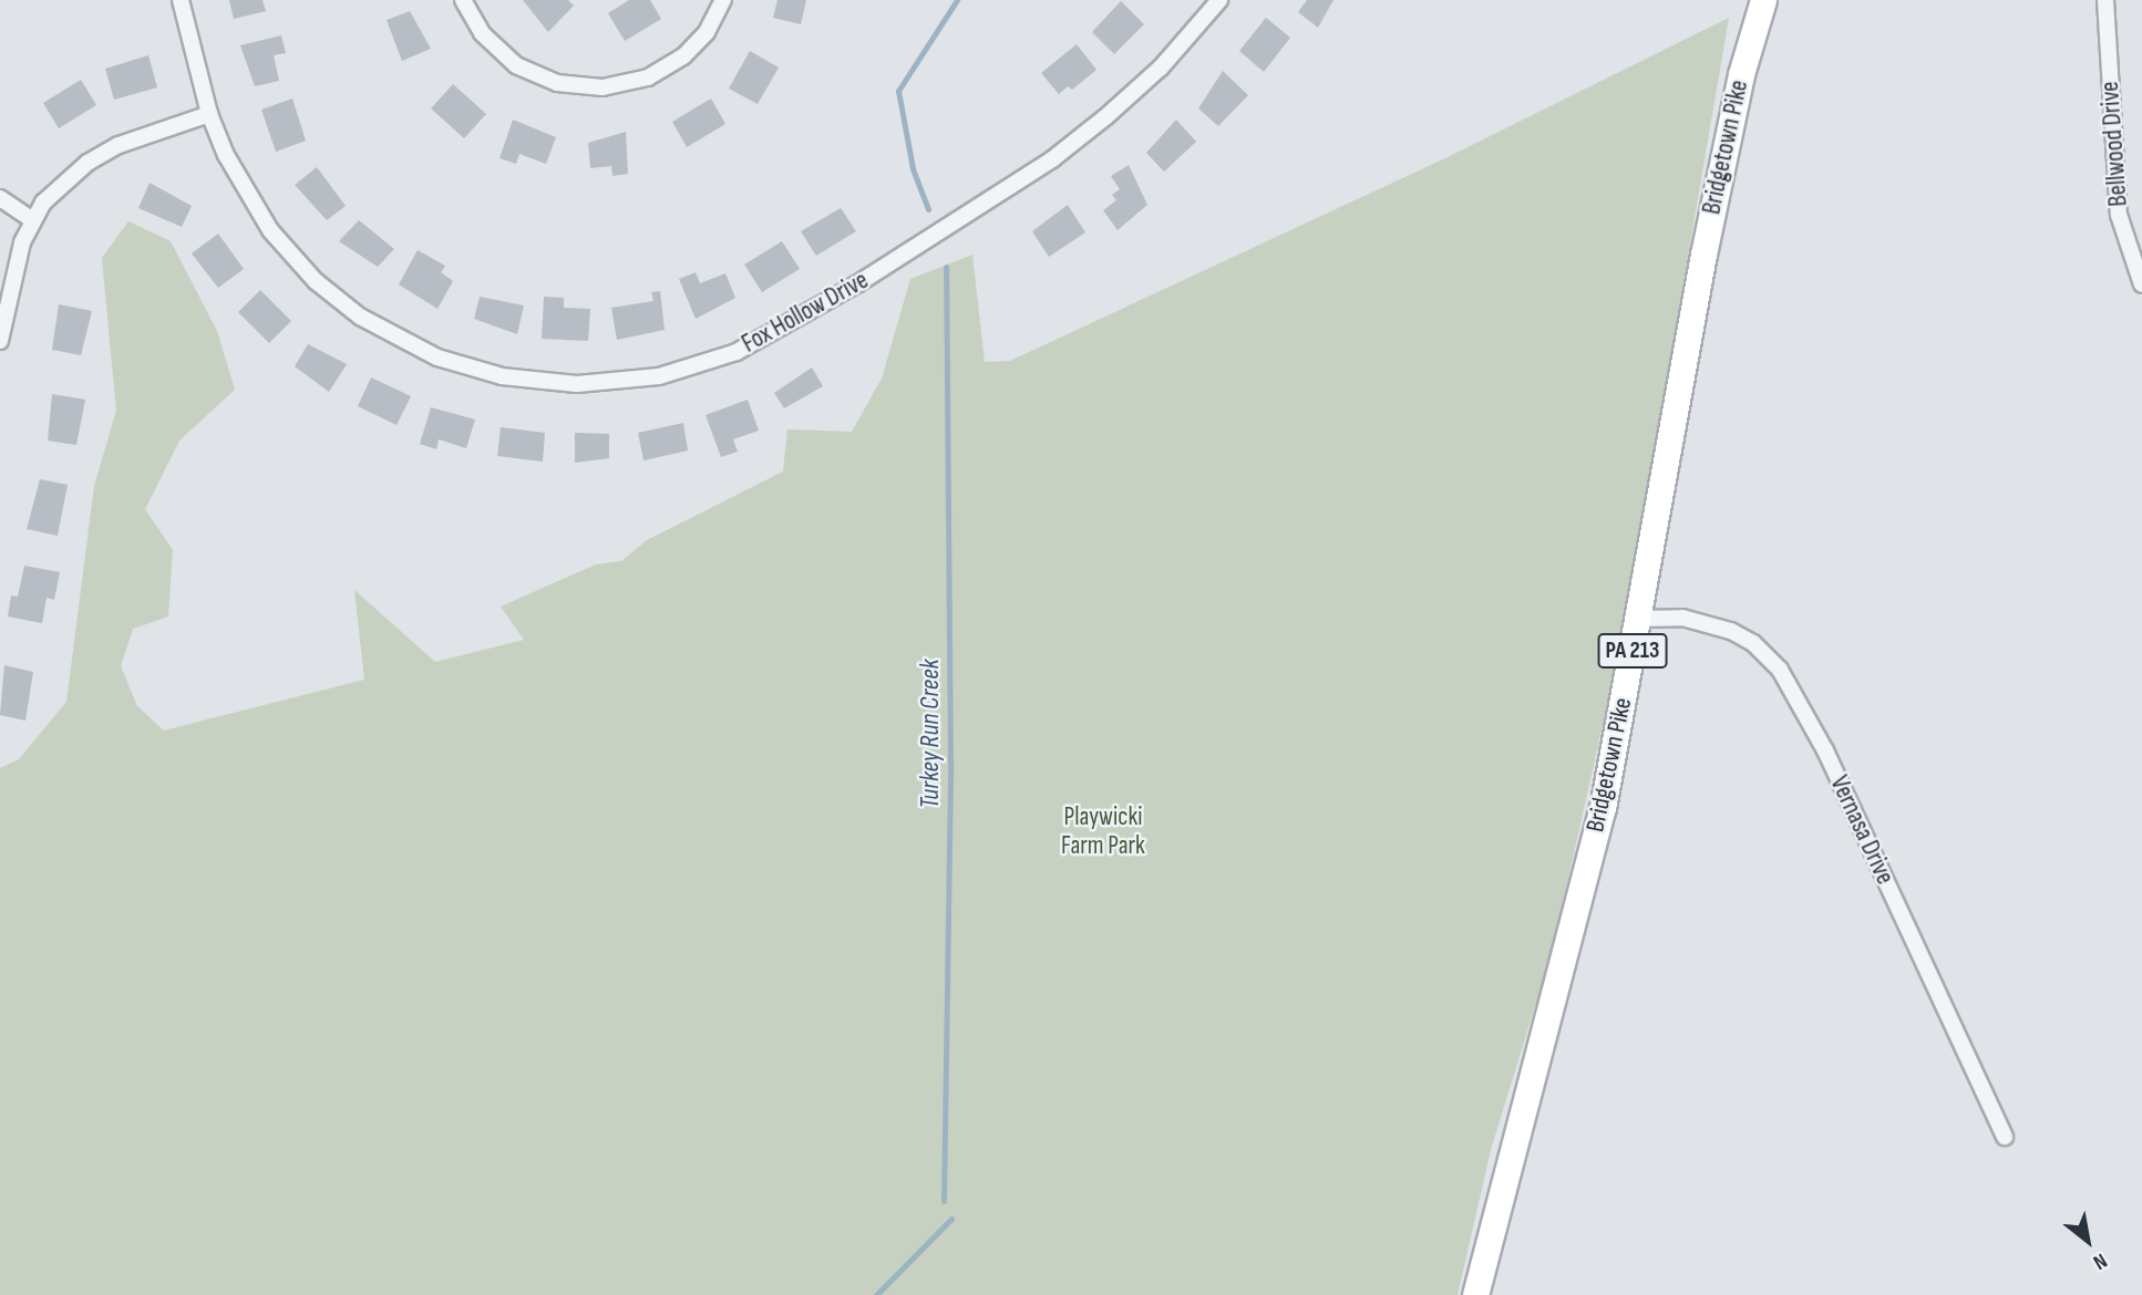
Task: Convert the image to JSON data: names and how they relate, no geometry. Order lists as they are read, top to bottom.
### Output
{
  "streets": {
    "main road": ["Bridgetown Pike", "PA 213"],
    "street": ["Bellwood Drive", "Fox Hollow Drive", "Vernasa Drive"]
  },
  "crossings": [
    ["Bridgetown Pike", "Vernasa Drive"]
  ],
  "water": ["Turkey Run Creek"],
  "parks": ["Playwicki Farm Park"],
  "north": "bottom right"
}
